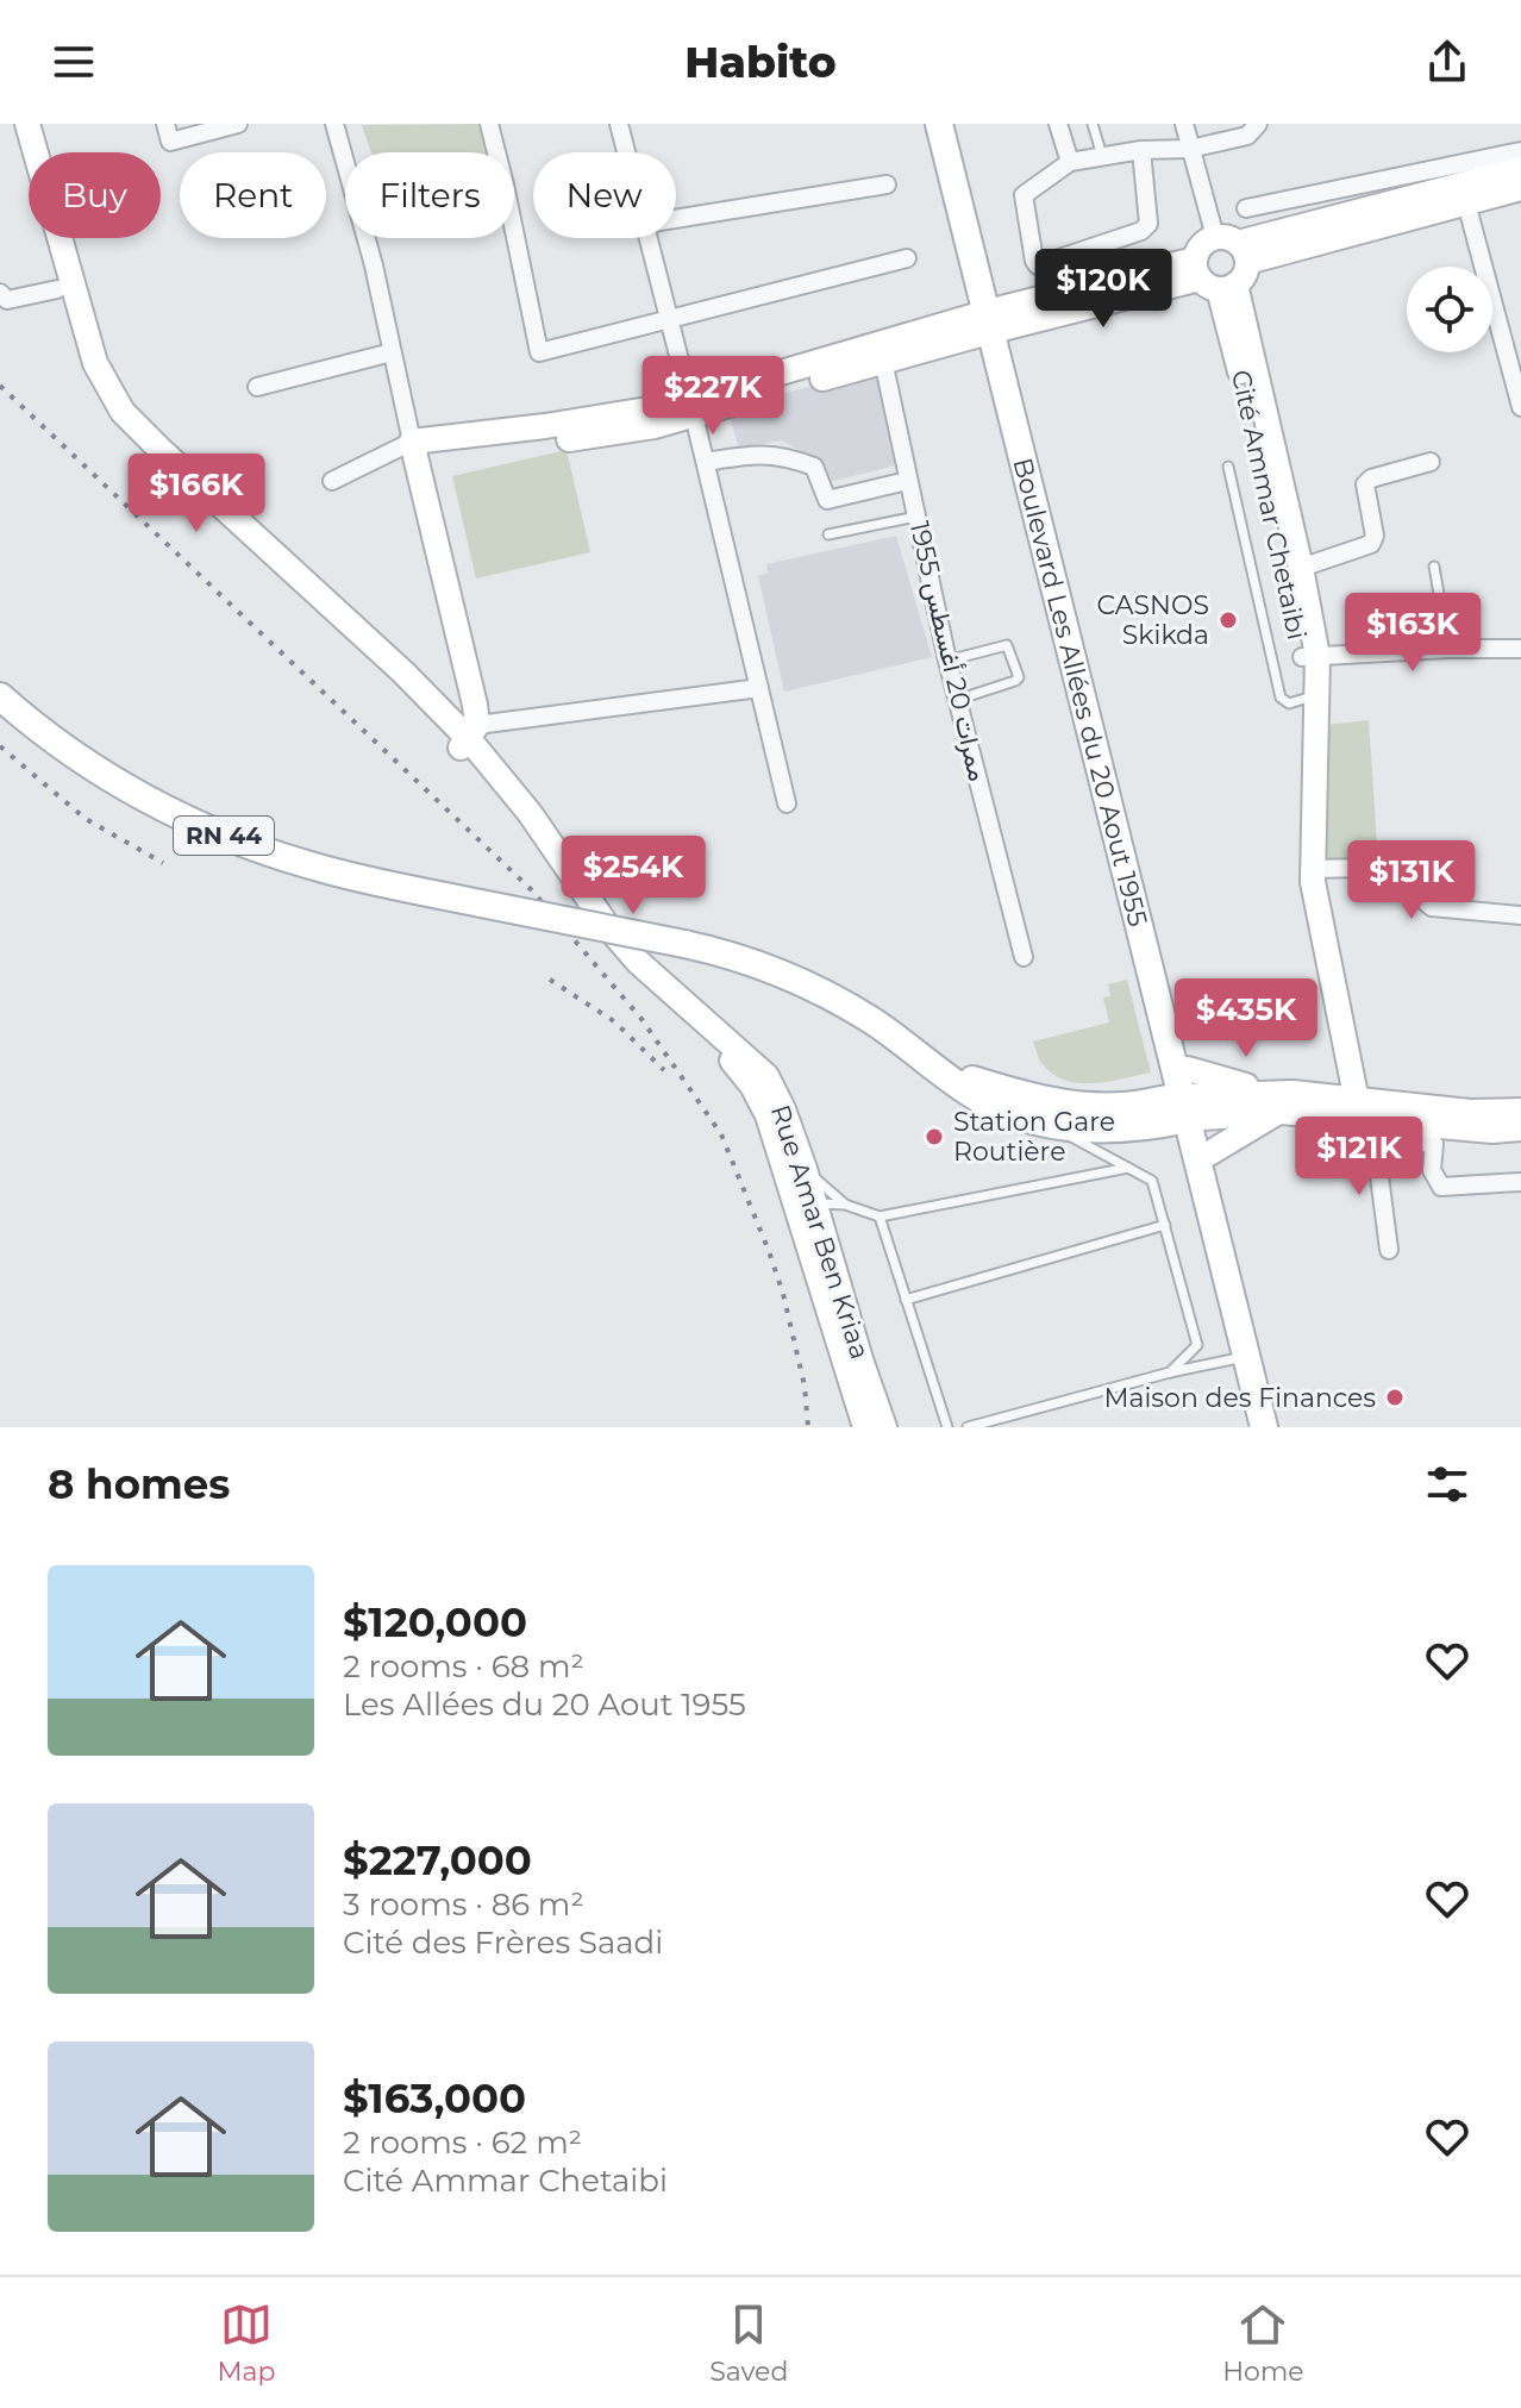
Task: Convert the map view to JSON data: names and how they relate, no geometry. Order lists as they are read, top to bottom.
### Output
{
  "streets": {
    "main road": [
      "Cité Ammar Chetaibi",
      "Boulevard Les Allées du 20 Aout 1955",
      "RN 44",
      "Rue Amar Ben Kriaa"
    ],
    "street": ["ممرات 20 أغسطس 1955"]
  },
  "places": ["CASNOS Skikda", "Station Gare Routière", "Maison des Finances"],
  "page": {
    "header": "Habito",
    "chip": [
      "Buy",
      "Rent",
      "Filters",
      "New"
    ],
    "price": [
      "$120K",
      "$227K",
      "$166K",
      "$163K",
      "$254K",
      "$131K",
      "$435K",
      "$121K"
    ],
    "heading": "8 homes",
    "list": [
      {
        "name": "$120,000",
        "note": "2 rooms · 68 m² · Les Allées du 20 Aout 1955"
      },
      {
        "name": "$227,000",
        "note": "3 rooms · 86 m² · Cité des Frères Saadi"
      },
      {
        "name": "$163,000",
        "note": "2 rooms · 62 m² · Cité Ammar Chetaibi"
      }
    ],
    "tabs": ["Map", "Saved", "Home"]
  }
}
